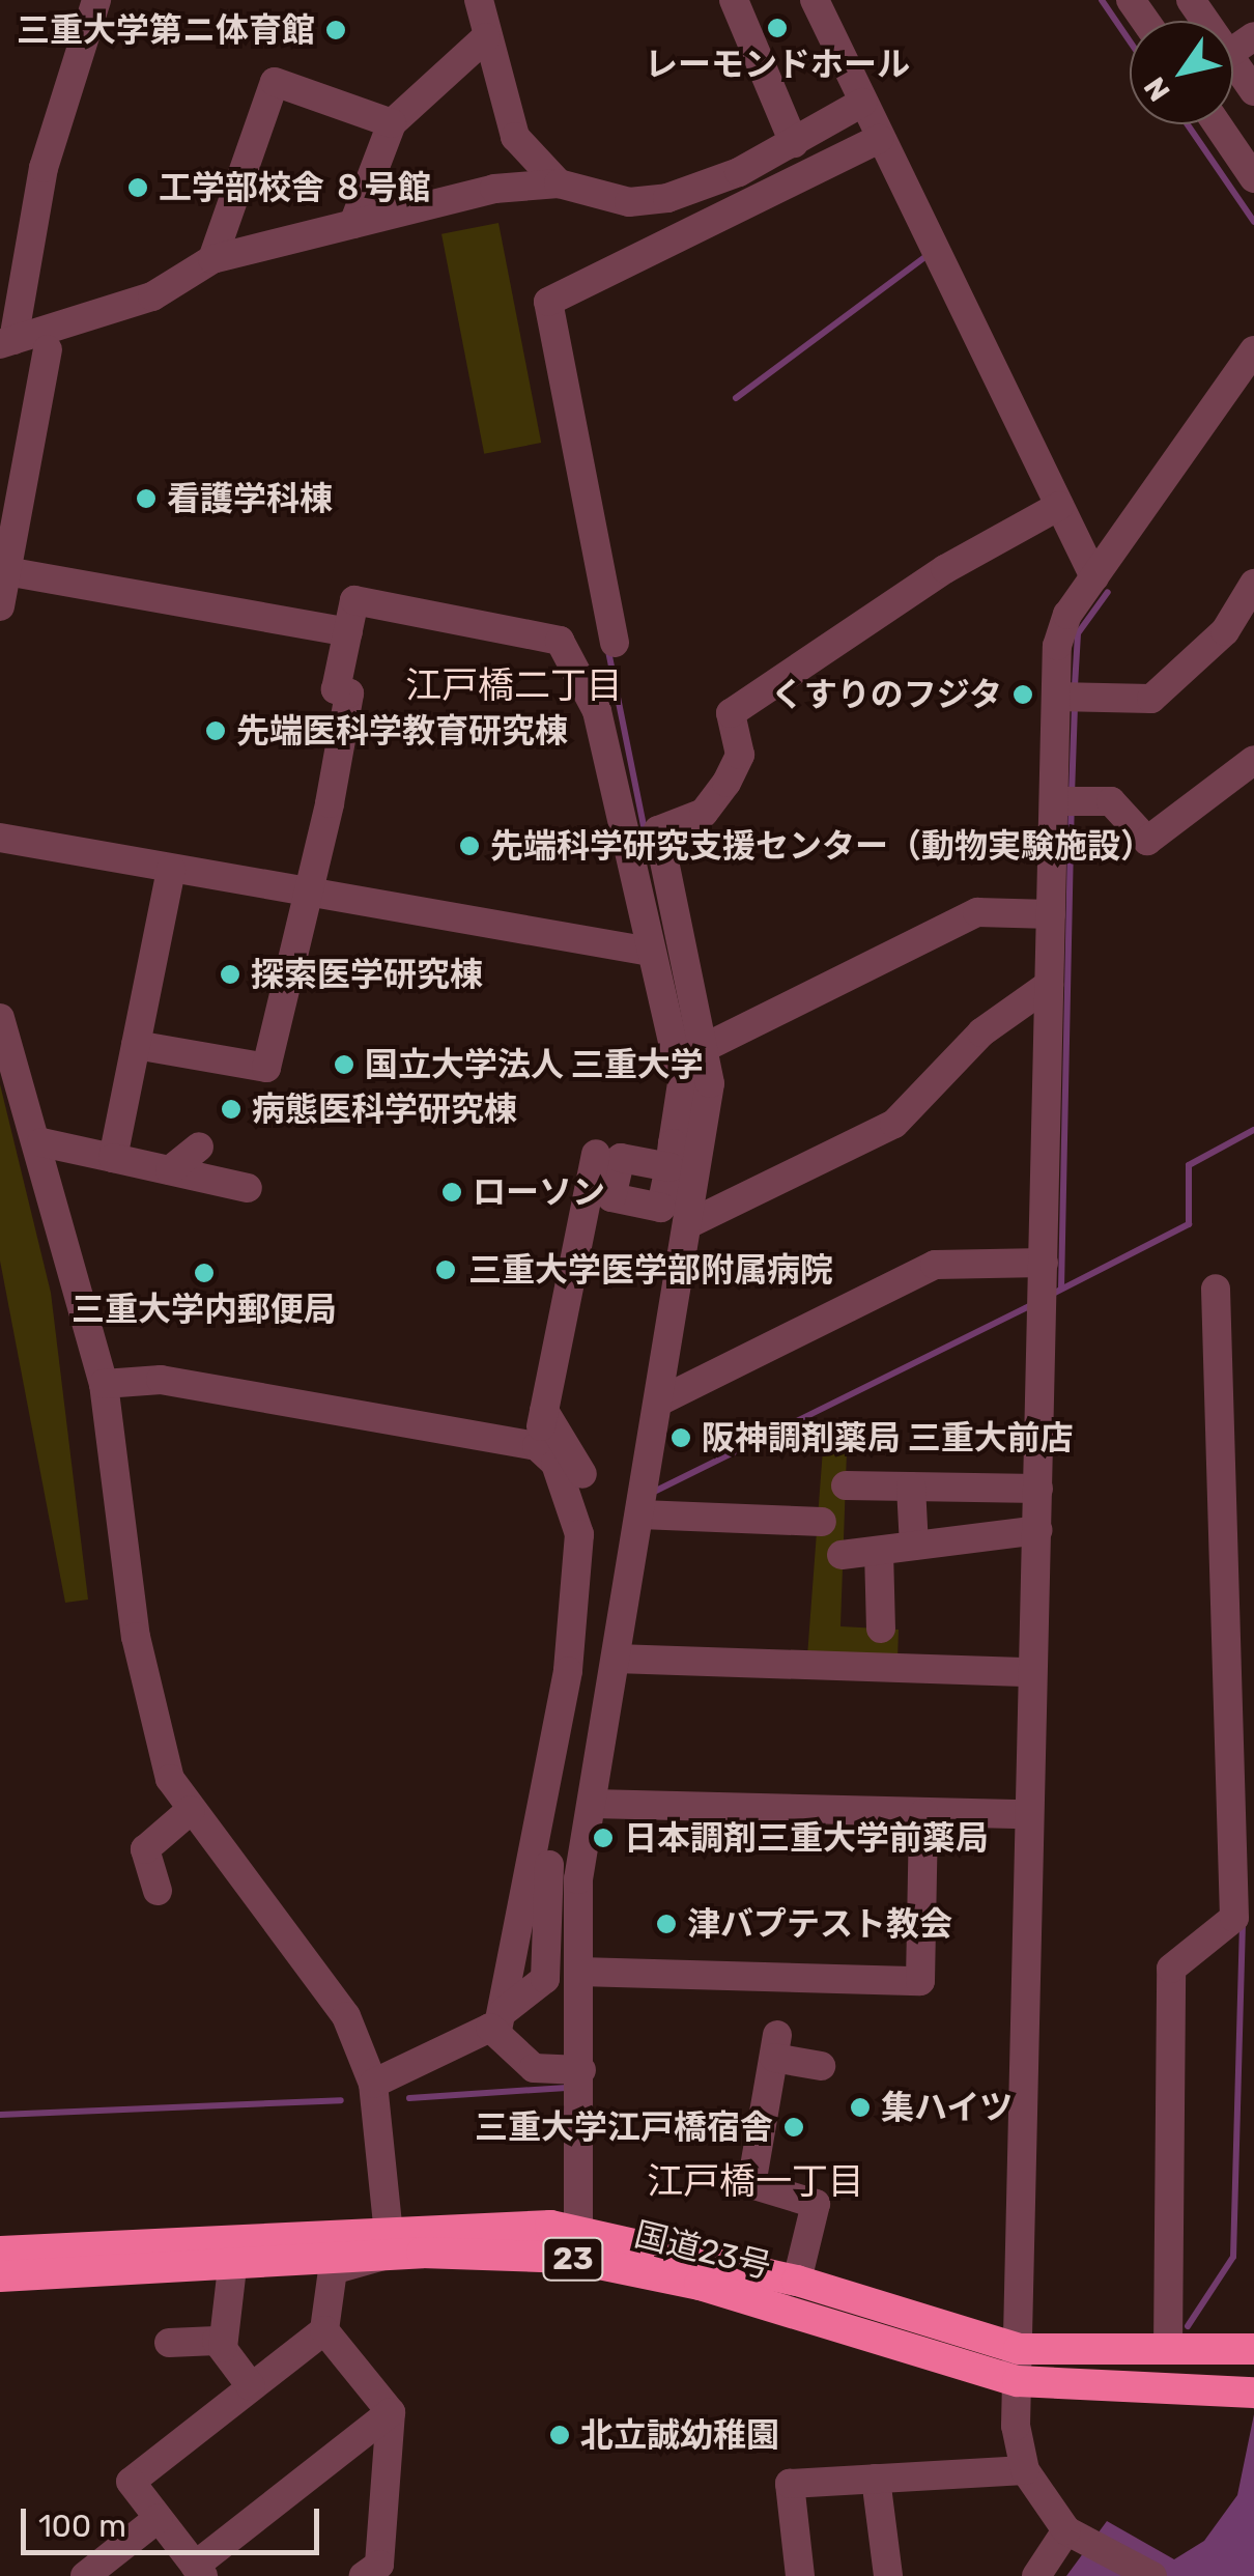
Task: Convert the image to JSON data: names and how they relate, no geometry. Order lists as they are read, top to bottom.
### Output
{
  "streets": {
    "highway": ["国道23号", "23"]
  },
  "districts": ["江戸橋二丁目", "江戸橋一丁目"],
  "places": [
    "レーモンドホール",
    "三重大学第ニ体育館",
    "工学部校舎 ８号館",
    "看護学科棟",
    "くすりのフジタ",
    "先端医科学教育研究棟",
    "先端科学研究支援センター（動物実験施設）",
    "探索医学研究棟",
    "国立大学法人 三重大学",
    "病態医科学研究棟",
    "ローソン",
    "三重大学医学部附属病院",
    "三重大学内郵便局",
    "阪神調剤薬局 三重大前店",
    "日本調剤三重大学前薬局",
    "津バプテスト教会",
    "集ハイツ",
    "三重大学江戸橋宿舎",
    "北立誠幼稚園"
  ],
  "scale_bar": "100 m",
  "north": "bottom left"
}
